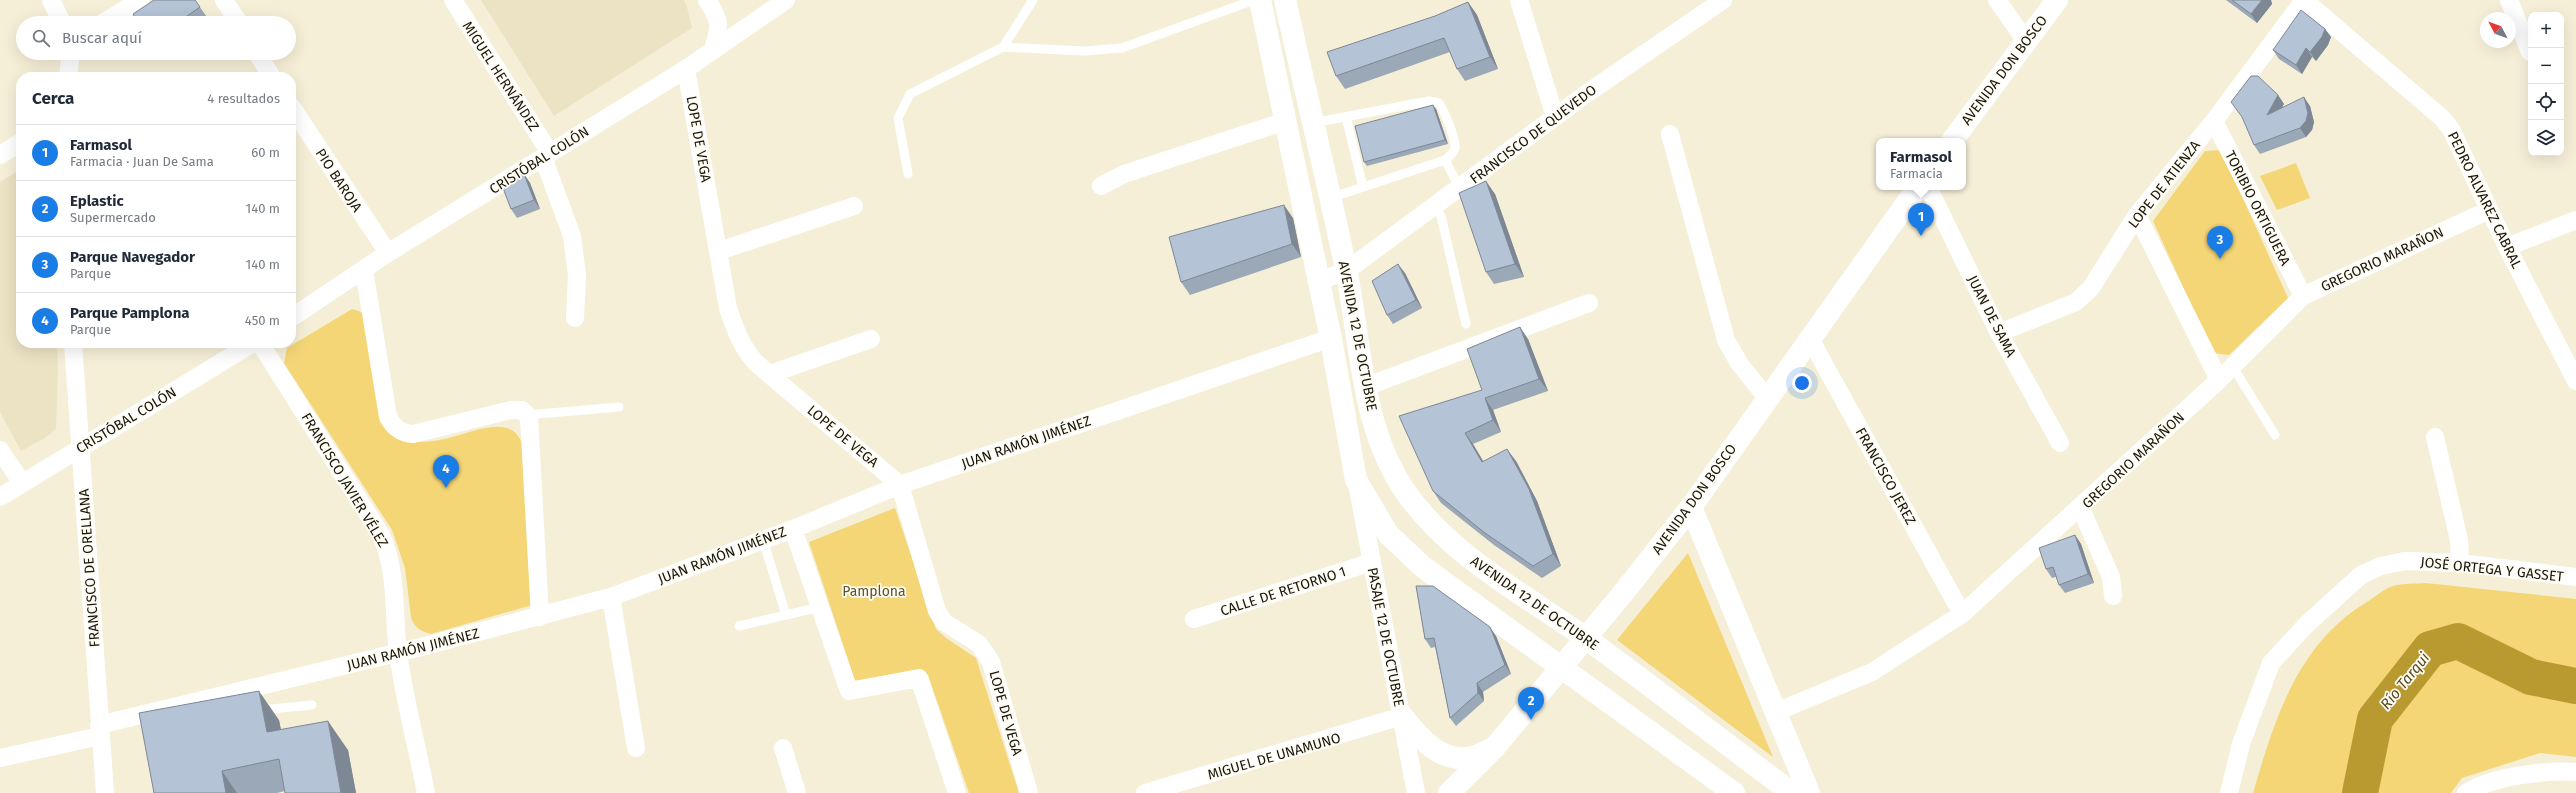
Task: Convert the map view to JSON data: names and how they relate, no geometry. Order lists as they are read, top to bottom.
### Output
{
  "streets": {
    "main road": ["AVENIDA DON BOSCO", "AVENIDA 12 DE OCTUBRE"],
    "street": [
      "MIGUEL HERNÁNDEZ",
      "FRANCISCO DE QUEVEDO",
      "LOPE DE VEGA",
      "CRISTÓBAL COLÓN",
      "PIO BAROJA",
      "LOPE DE ATIENZA",
      "PEDRO ALVAREZ CABRAL",
      "TORIBIO ORTIGUERA",
      "GREGORIO MARAÑON",
      "JUAN DE SAMA",
      "JUAN RAMÓN JIMÉNEZ",
      "FRANCISCO JEREZ",
      "FRANCISCO JAVIER VÉLEZ",
      "FRANCISCO DE ORELLANA",
      "JOSÉ ORTEGA Y GASSET",
      "CALLE DE RETORNO 1",
      "PASAJE 12 DE OCTUBRE",
      "MIGUEL DE UNAMUNO"
    ]
  },
  "crossings": [
    ["AVENIDA DON BOSCO", "AVENIDA 12 DE OCTUBRE"],
    ["AVENIDA DON BOSCO", "FRANCISCO JEREZ"],
    ["MIGUEL HERNÁNDEZ", "CRISTÓBAL COLÓN"],
    ["FRANCISCO DE QUEVEDO", "AVENIDA 12 DE OCTUBRE"],
    ["LOPE DE VEGA", "CRISTÓBAL COLÓN"],
    ["LOPE DE VEGA", "JUAN RAMÓN JIMÉNEZ"],
    ["CRISTÓBAL COLÓN", "PIO BAROJA"],
    ["CRISTÓBAL COLÓN", "FRANCISCO DE ORELLANA"],
    ["LOPE DE ATIENZA", "PEDRO ALVAREZ CABRAL"],
    ["LOPE DE ATIENZA", "TORIBIO ORTIGUERA"],
    ["LOPE DE ATIENZA", "JUAN DE SAMA"],
    ["PEDRO ALVAREZ CABRAL", "GREGORIO MARAÑON"],
    ["TORIBIO ORTIGUERA", "GREGORIO MARAÑON"],
    ["GREGORIO MARAÑON", "FRANCISCO JEREZ"],
    ["AVENIDA 12 DE OCTUBRE", "JUAN RAMÓN JIMÉNEZ"],
    ["AVENIDA 12 DE OCTUBRE", "PASAJE 12 DE OCTUBRE"],
    ["JUAN RAMÓN JIMÉNEZ", "FRANCISCO JAVIER VÉLEZ"],
    ["JUAN RAMÓN JIMÉNEZ", "FRANCISCO DE ORELLANA"],
    ["CALLE DE RETORNO 1", "PASAJE 12 DE OCTUBRE"],
    ["PASAJE 12 DE OCTUBRE", "MIGUEL DE UNAMUNO"]
  ],
  "water": ["Río Tarqui"],
  "parks": ["Pamplona"],
  "north": "top left",
  "page": {
    "map_buttons": ["+", "−"],
    "search": "Buscar aquí",
    "heading": ["Cerca", "4 resultados"],
    "list": [
      {
        "mark": "1",
        "name": "Farmasol",
        "note": "Farmacia · Juan De Sama",
        "value": "60 m"
      },
      {
        "mark": "2",
        "name": "Eplastic",
        "note": "Supermercado",
        "value": "140 m"
      },
      {
        "mark": "3",
        "name": "Parque Navegador",
        "note": "Parque",
        "value": "140 m"
      },
      {
        "mark": "4",
        "name": "Parque Pamplona",
        "note": "Parque",
        "value": "450 m"
      }
    ],
    "popup": ["Farmasol", "Farmacia"],
    "pins": [
      "1",
      "3",
      "4",
      "2"
    ]
  }
}
